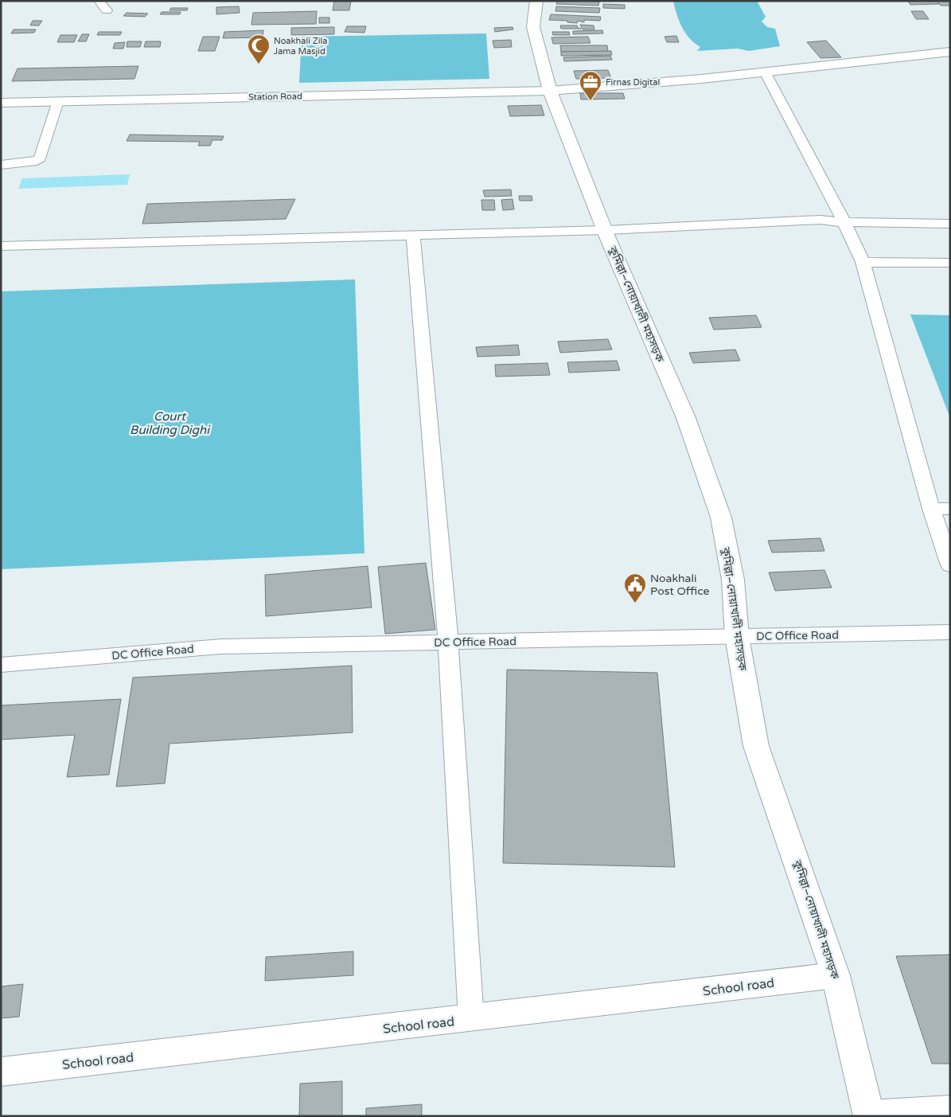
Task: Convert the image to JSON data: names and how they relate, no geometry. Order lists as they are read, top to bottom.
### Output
{
  "streets": {
    "main road": ["Station Road", "কুমিল্লা–নোয়াখালী মহাসড়ক", "School road"],
    "street": ["DC Office Road"]
  },
  "crossings": [
    ["Station Road", "কুমিল্লা–নোয়াখালী মহাসড়ক"],
    ["কুমিল্লা–নোয়াখালী মহাসড়ক", "DC Office Road"],
    ["কুমিল্লা–নোয়াখালী মহাসড়ক", "School road"]
  ],
  "water": ["Court Building Dighi"],
  "places": {
    "mosque": ["Noakhali Zila Jama Masjid"],
    "office": ["Firnas Digital"],
    "public building": ["Noakhali Post Office"]
  }
}
